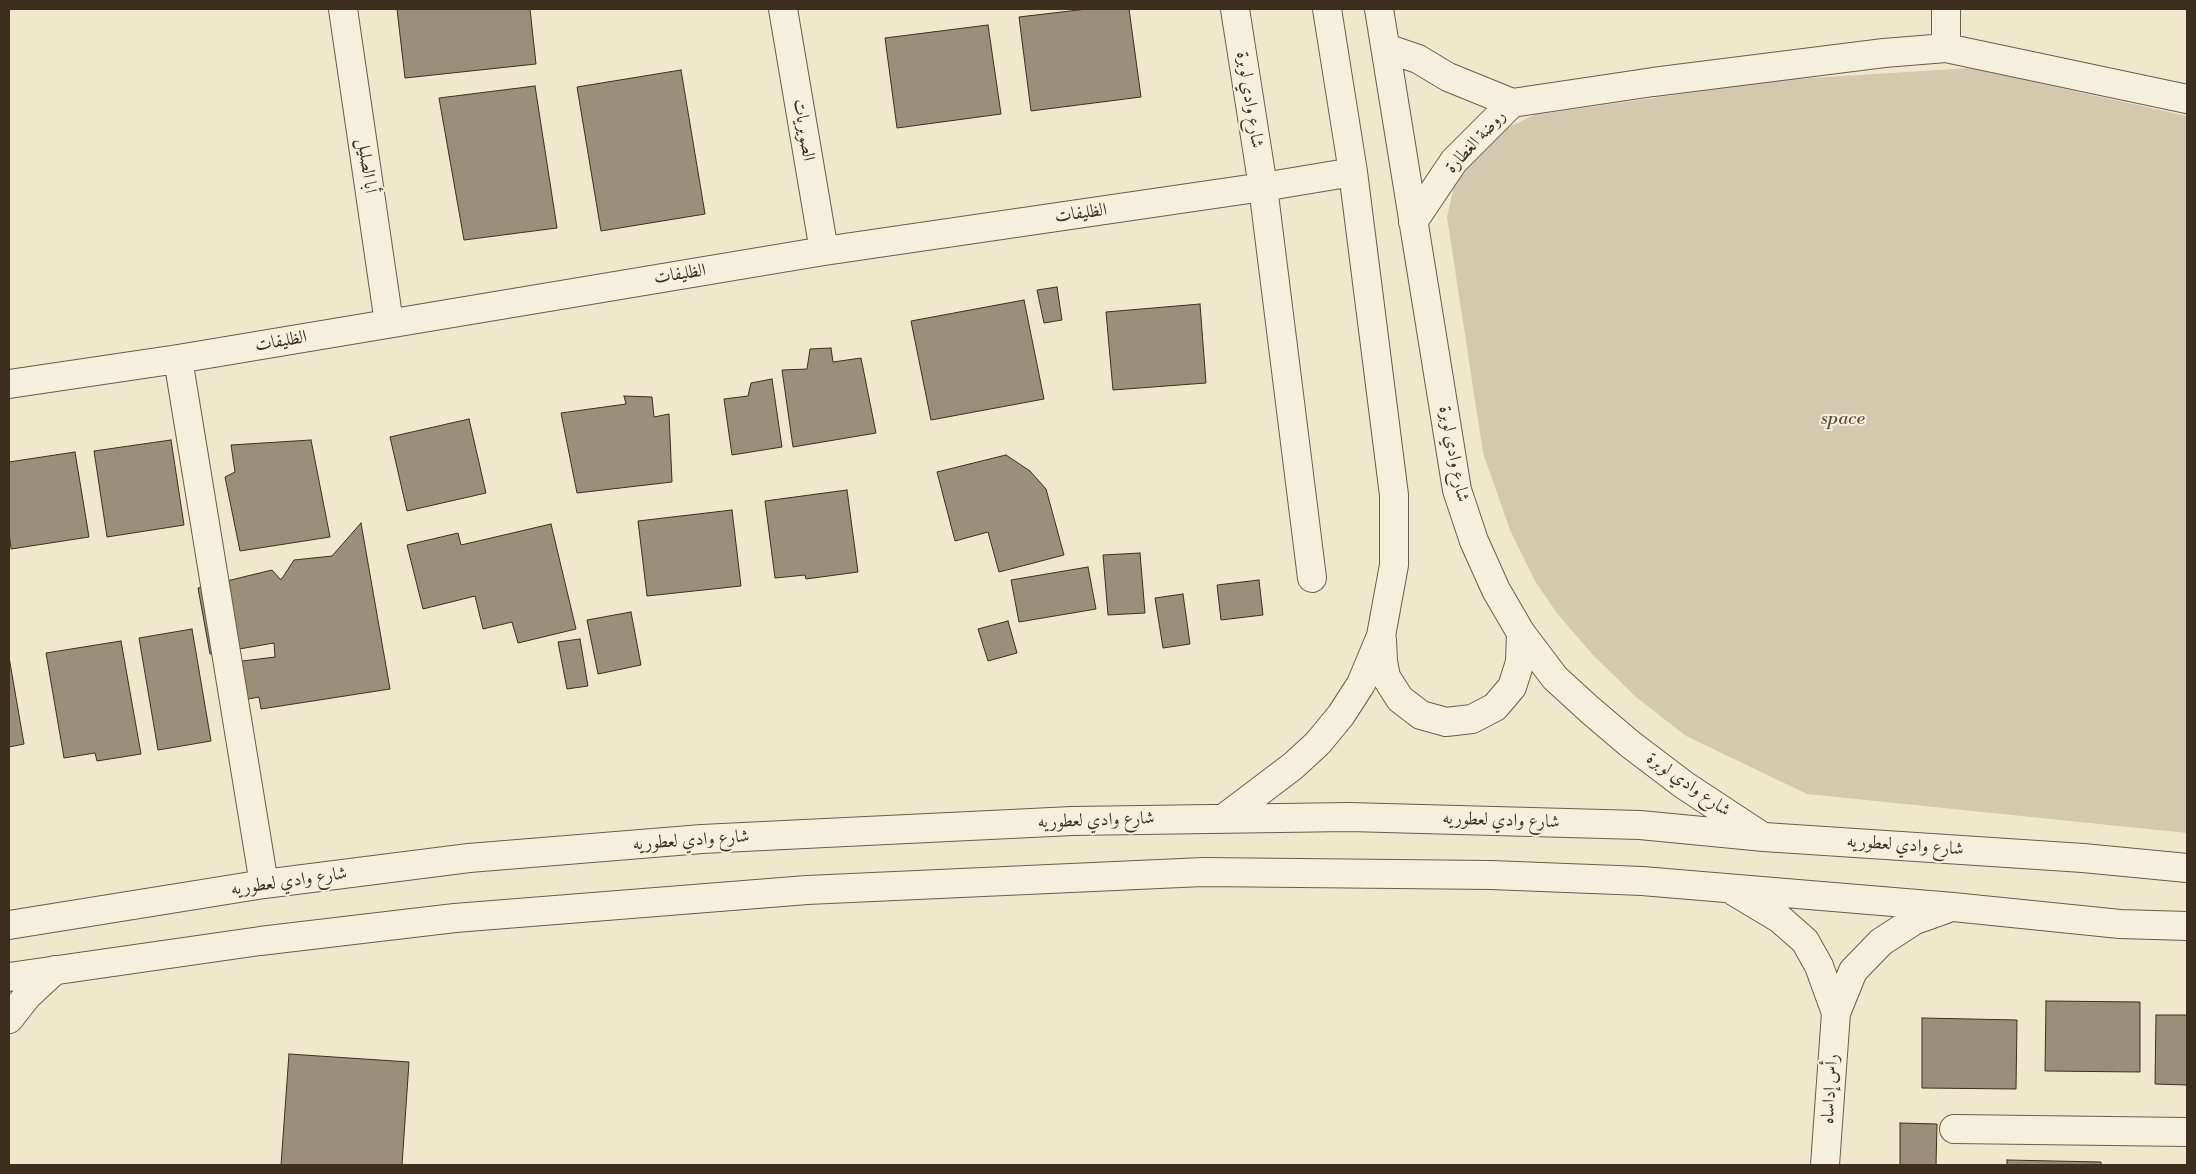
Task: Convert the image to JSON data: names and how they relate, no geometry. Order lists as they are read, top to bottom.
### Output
{
  "streets": {
    "street": [
      "شارع وادي لوبرة",
      "الصويريات",
      "روضة الغطارة",
      "أبا الصليل",
      "الظليفات",
      "شارع وادي لعطوريه",
      "رأس إداساه"
    ]
  },
  "crossings": [
    ["شارع وادي لوبرة", "روضة الغطارة"],
    ["شارع وادي لوبرة", "الظليفات"],
    ["شارع وادي لوبرة", "شارع وادي لعطوريه"],
    ["الصويريات", "الظليفات"],
    ["أبا الصليل", "الظليفات"]
  ],
  "parks": ["space"]
}
